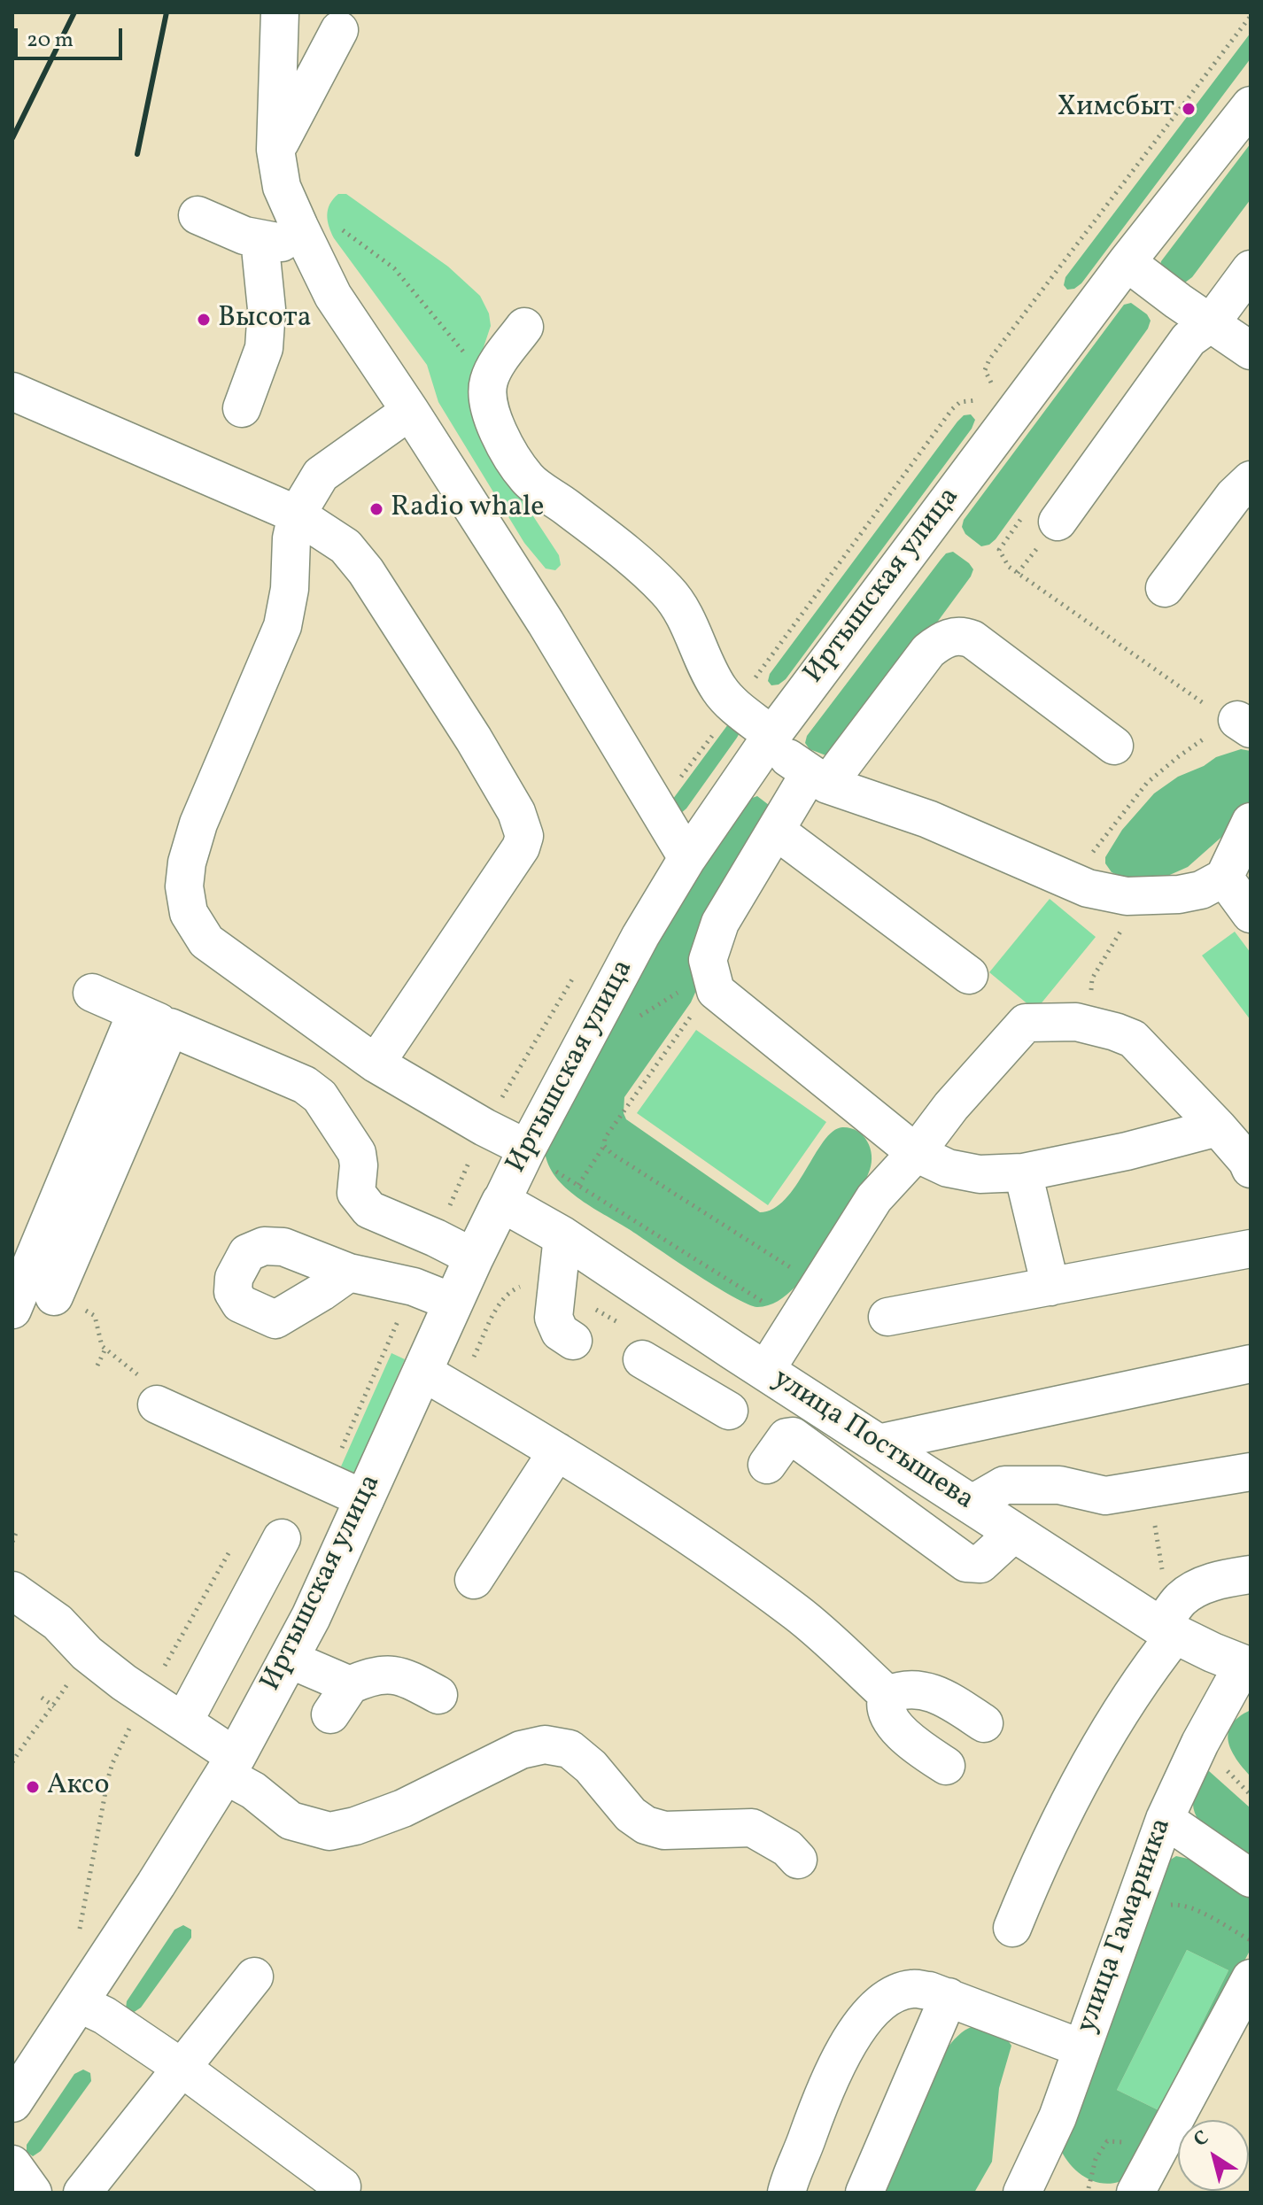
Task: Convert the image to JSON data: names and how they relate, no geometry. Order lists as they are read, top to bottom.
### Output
{
  "streets": {
    "main road": ["Иртышская улица", "улица Постышева"],
    "street": ["улица Гамарника"]
  },
  "crossings": [
    ["Иртышская улица", "улица Постышева"],
    ["улица Постышева", "улица Гамарника"]
  ],
  "places": [
    "Химсбыт",
    "Высота",
    "Radio whale",
    "Аксо"
  ],
  "scale_bar": "20 m",
  "north": "top left"
}
